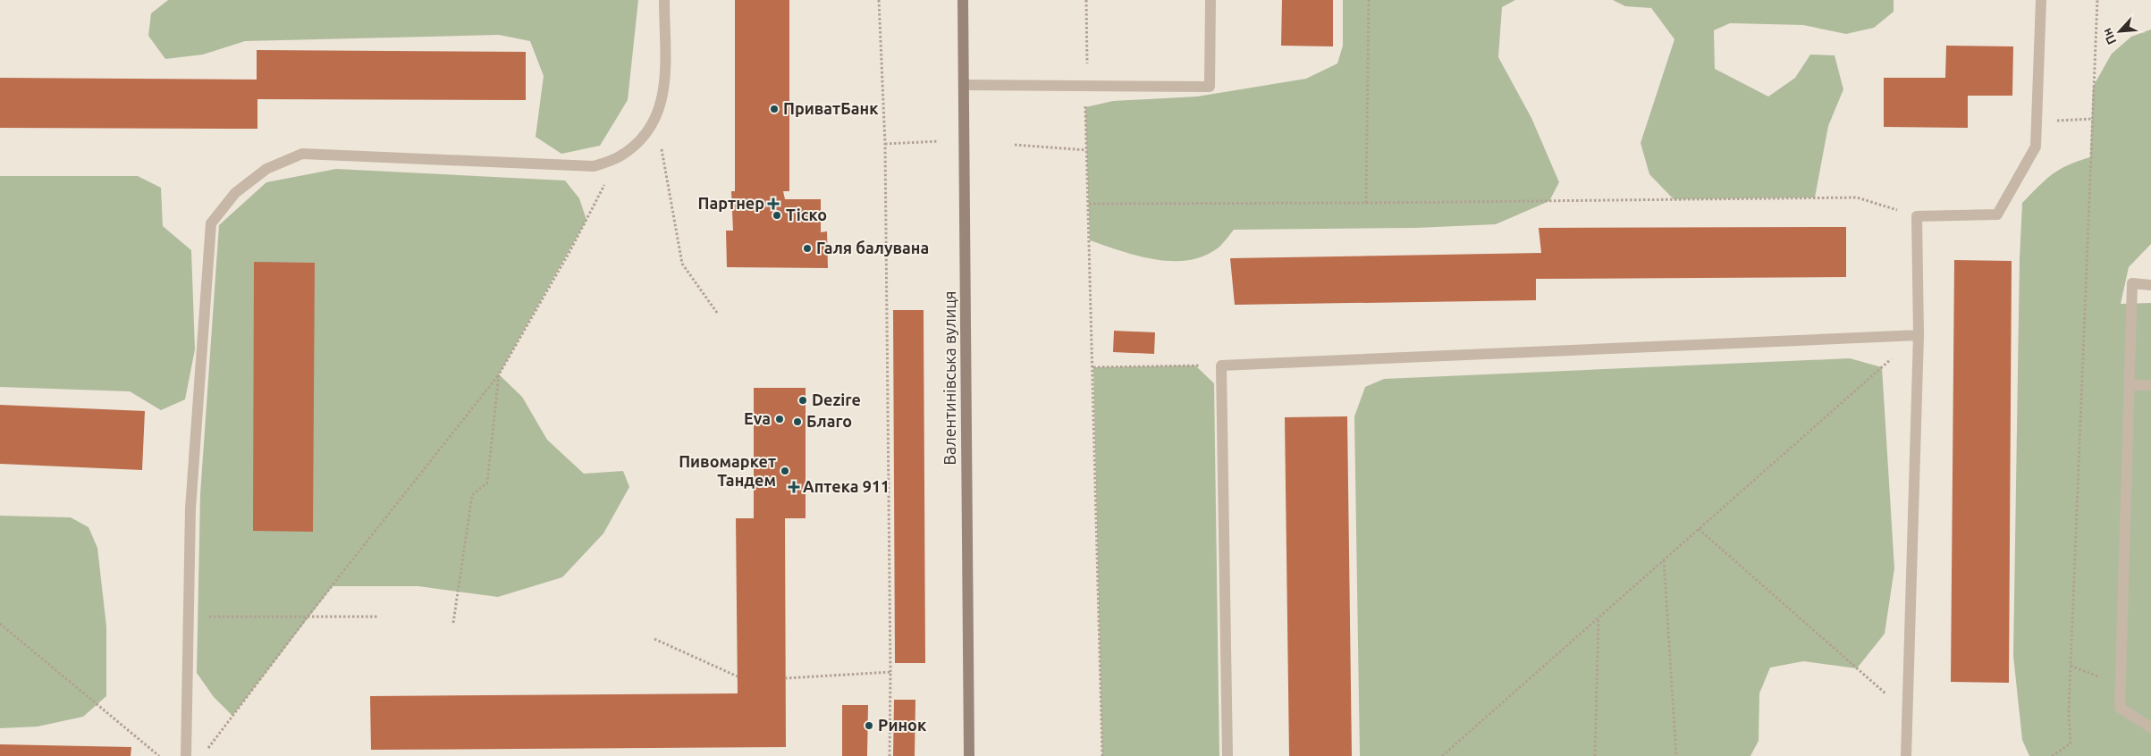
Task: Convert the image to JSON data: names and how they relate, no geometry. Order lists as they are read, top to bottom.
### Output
{
  "streets": {
    "street": ["Валентинівська вулиця"]
  },
  "places": {
    "other": [
      "ПриватБанк",
      "Тіско",
      "Галя балувана",
      "Dezire",
      "Eva",
      "Благо",
      "Пивомаркет Тандем",
      "Ринок"
    ],
    "health": ["Партнер", "Аптека 911"]
  },
  "north": "bottom left"
}
